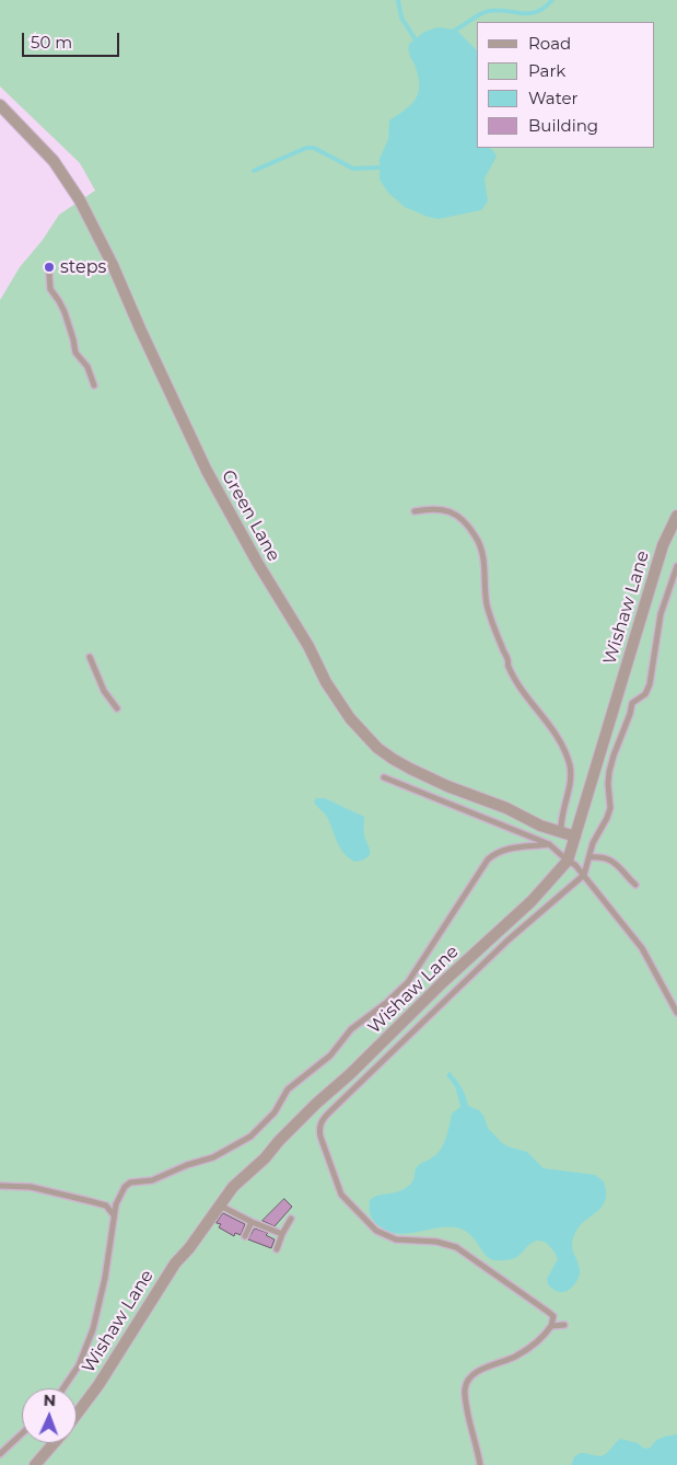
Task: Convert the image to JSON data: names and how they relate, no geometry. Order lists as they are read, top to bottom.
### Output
{
  "streets": {
    "street": ["Green Lane", "Wishaw Lane"]
  },
  "crossings": [
    ["Green Lane", "Wishaw Lane"]
  ],
  "places": ["steps"],
  "legend": [
    "Road",
    "Park",
    "Water",
    "Building"
  ],
  "scale_bar": "50 m",
  "north": "top"
}
